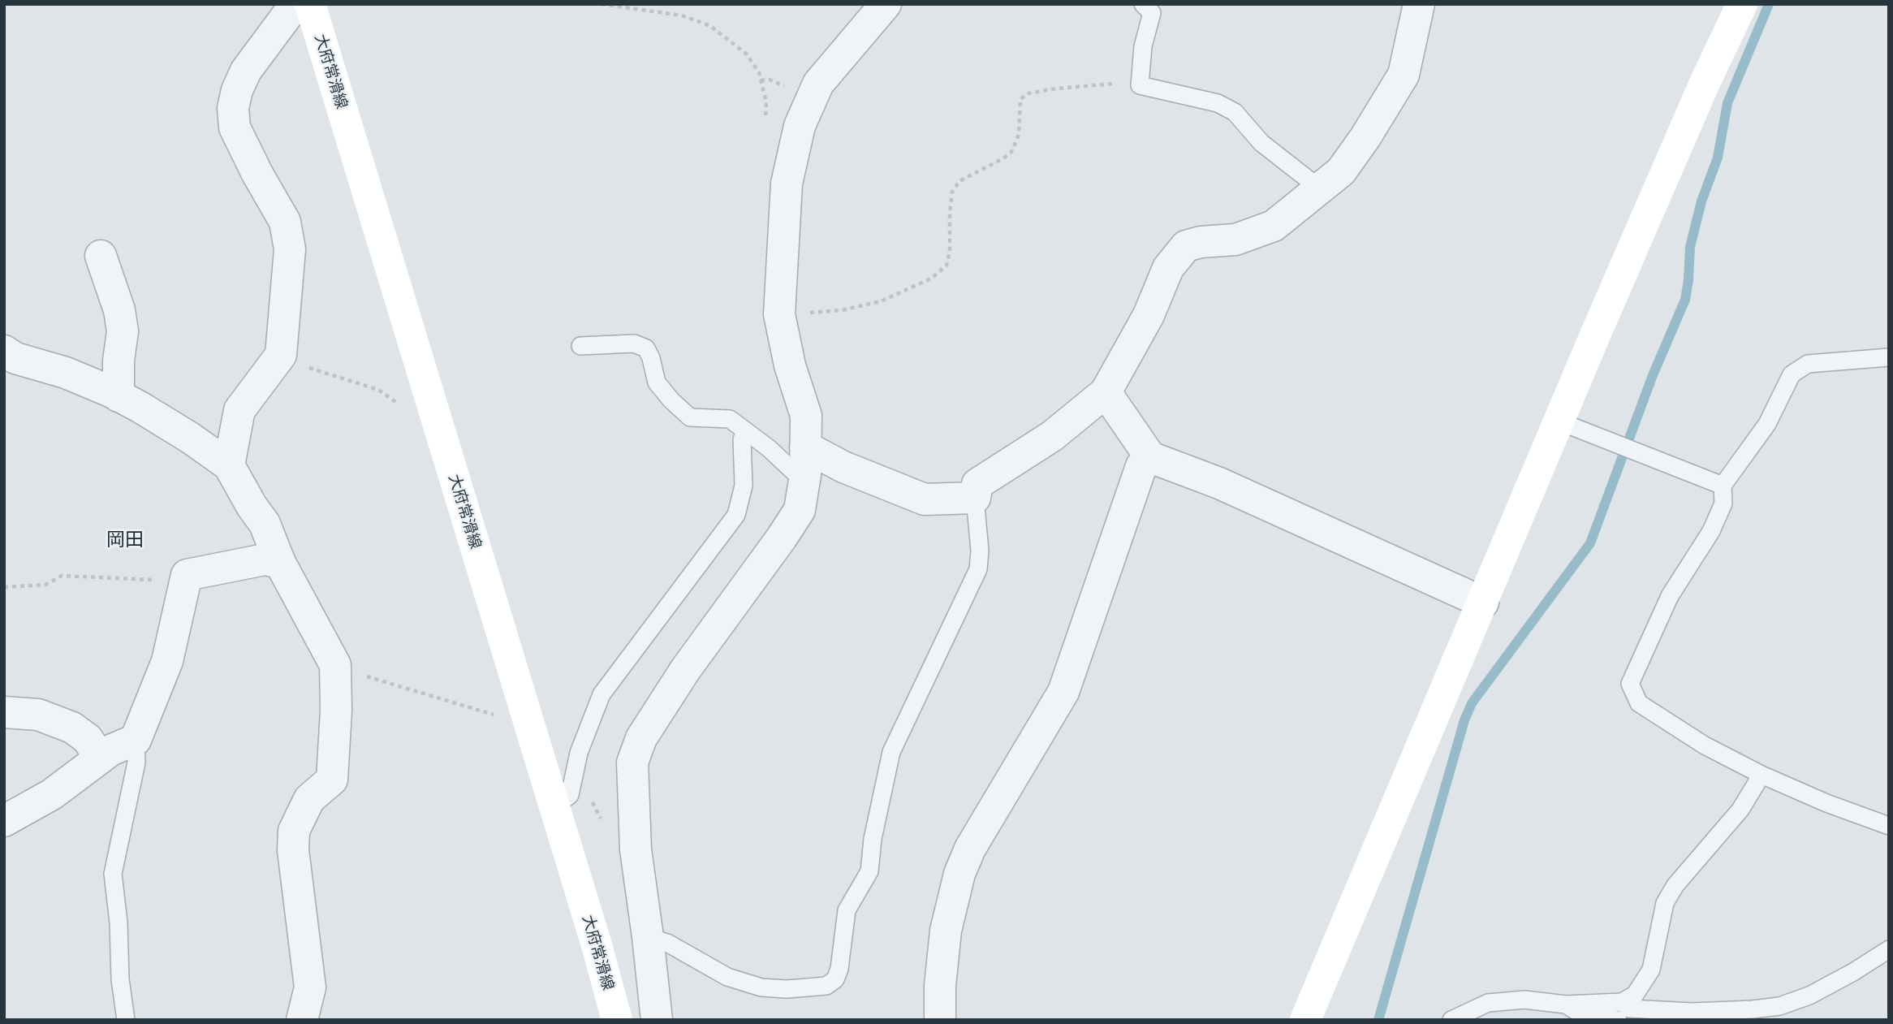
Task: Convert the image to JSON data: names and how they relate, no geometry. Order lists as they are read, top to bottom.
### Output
{
  "streets": {
    "street": ["大府常滑線"]
  },
  "districts": ["岡田"]
}
